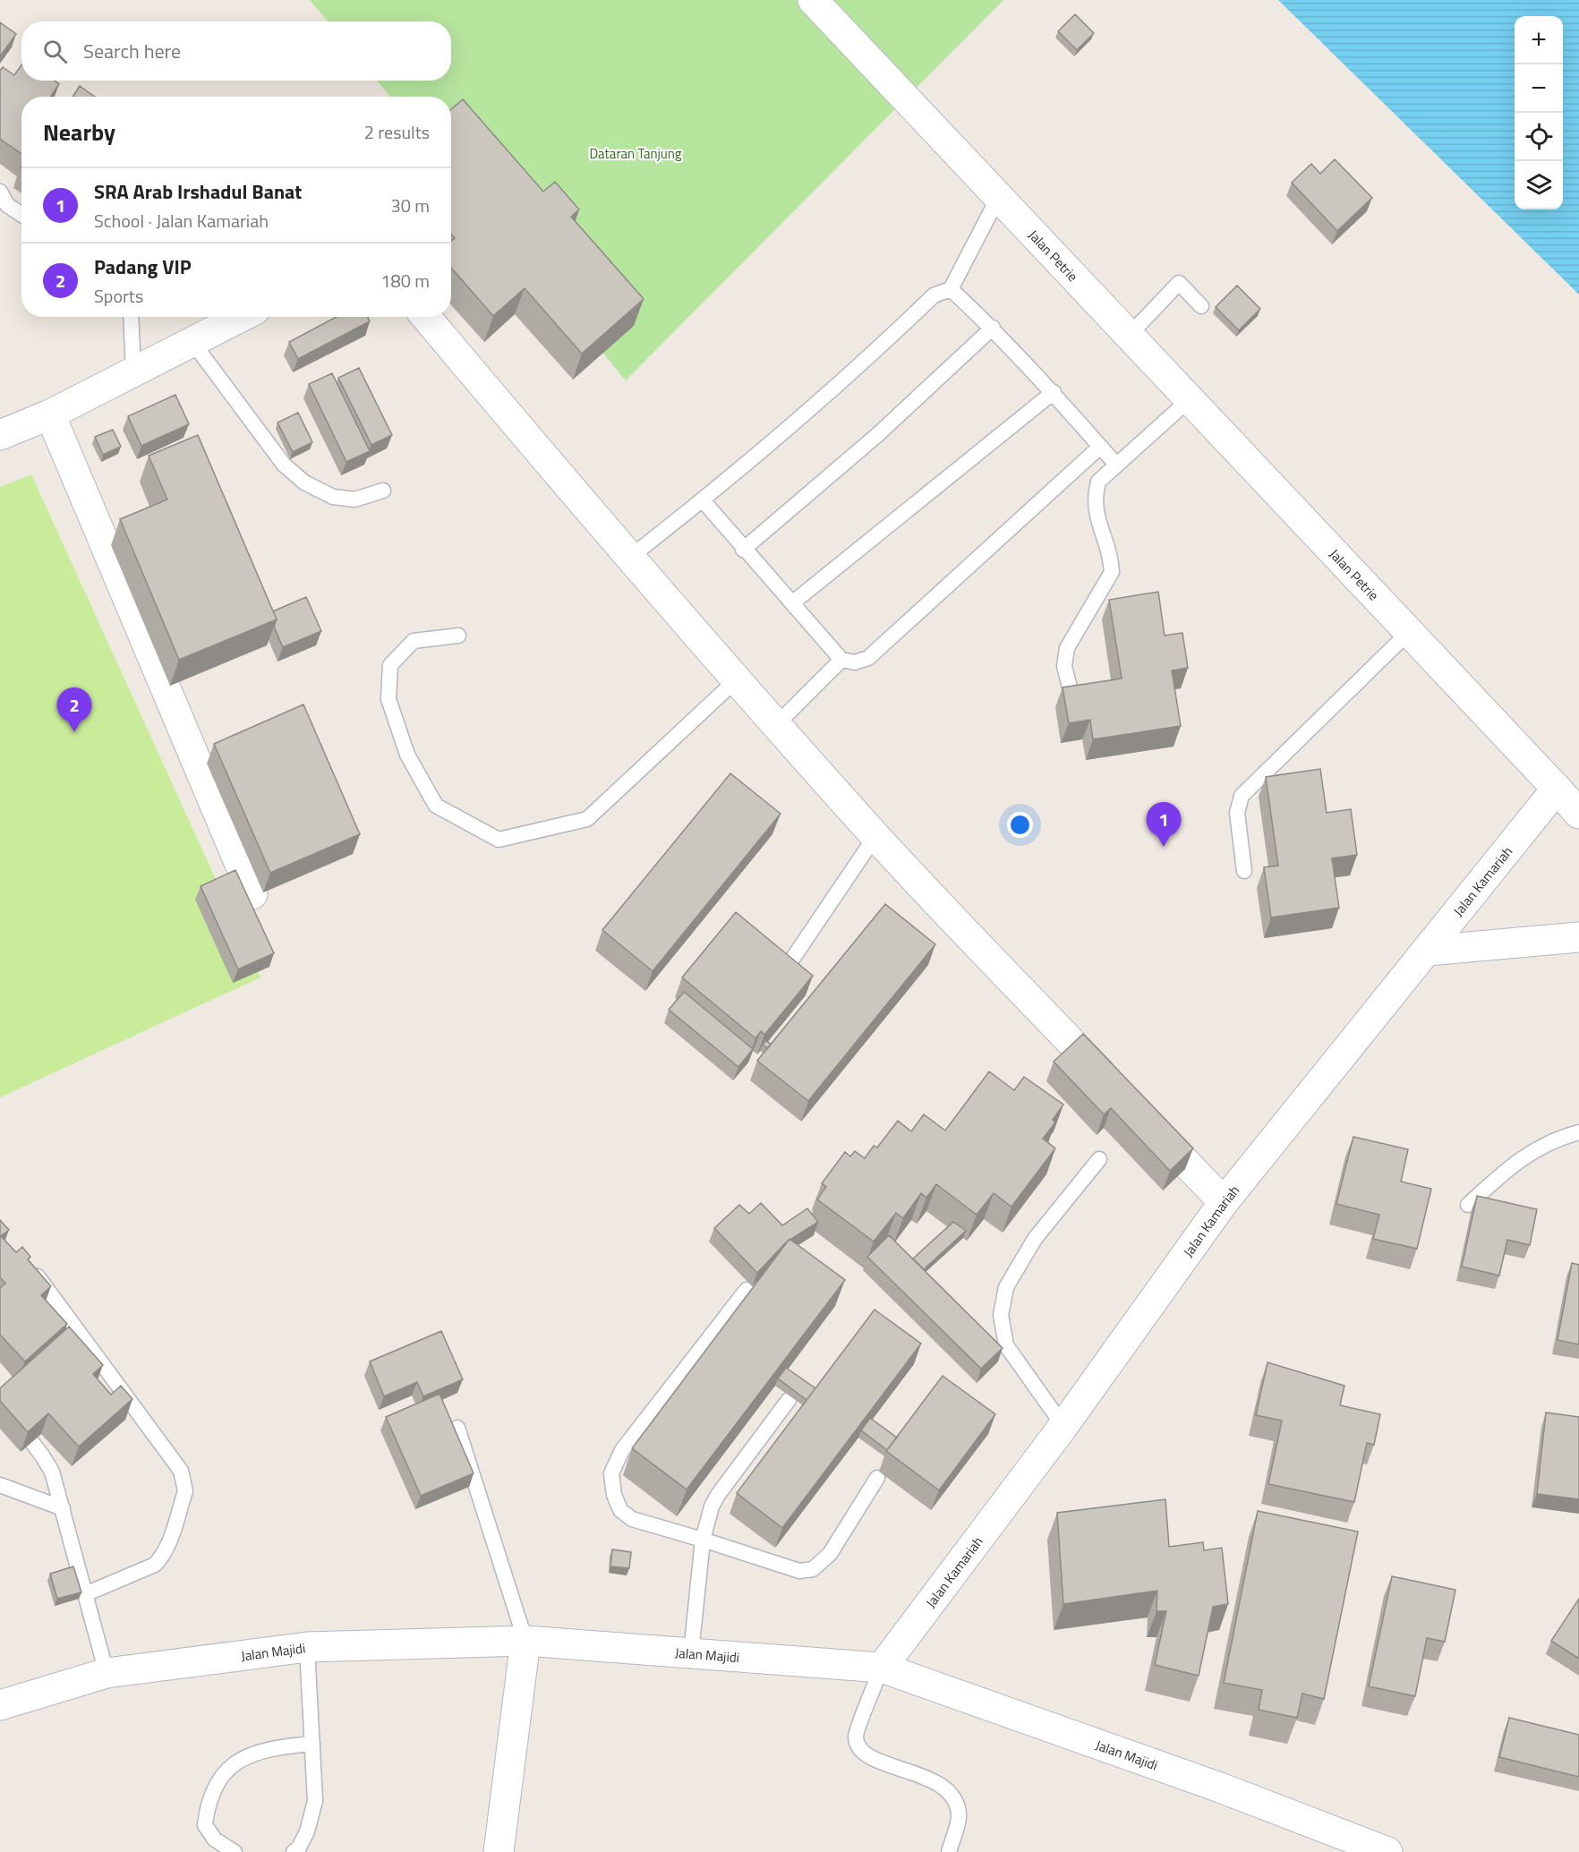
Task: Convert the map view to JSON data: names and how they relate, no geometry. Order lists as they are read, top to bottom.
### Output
{
  "streets": {
    "street": ["Jalan Petrie", "Jalan Kamariah", "Jalan Majidi"]
  },
  "crossings": [
    ["Jalan Petrie", "Jalan Kamariah"],
    ["Jalan Kamariah", "Jalan Majidi"]
  ],
  "parks": ["Dataran Tanjung"],
  "page": {
    "map_buttons": ["+", "−"],
    "search": "Search here",
    "heading": ["Nearby", "2 results"],
    "list": [
      {
        "mark": "1",
        "name": "SRA Arab Irshadul Banat",
        "note": "School · Jalan Kamariah",
        "value": "30 m"
      },
      {
        "mark": "2",
        "name": "Padang VIP",
        "note": "Sports",
        "value": "180 m"
      }
    ],
    "pins": ["2", "1"]
  }
}
